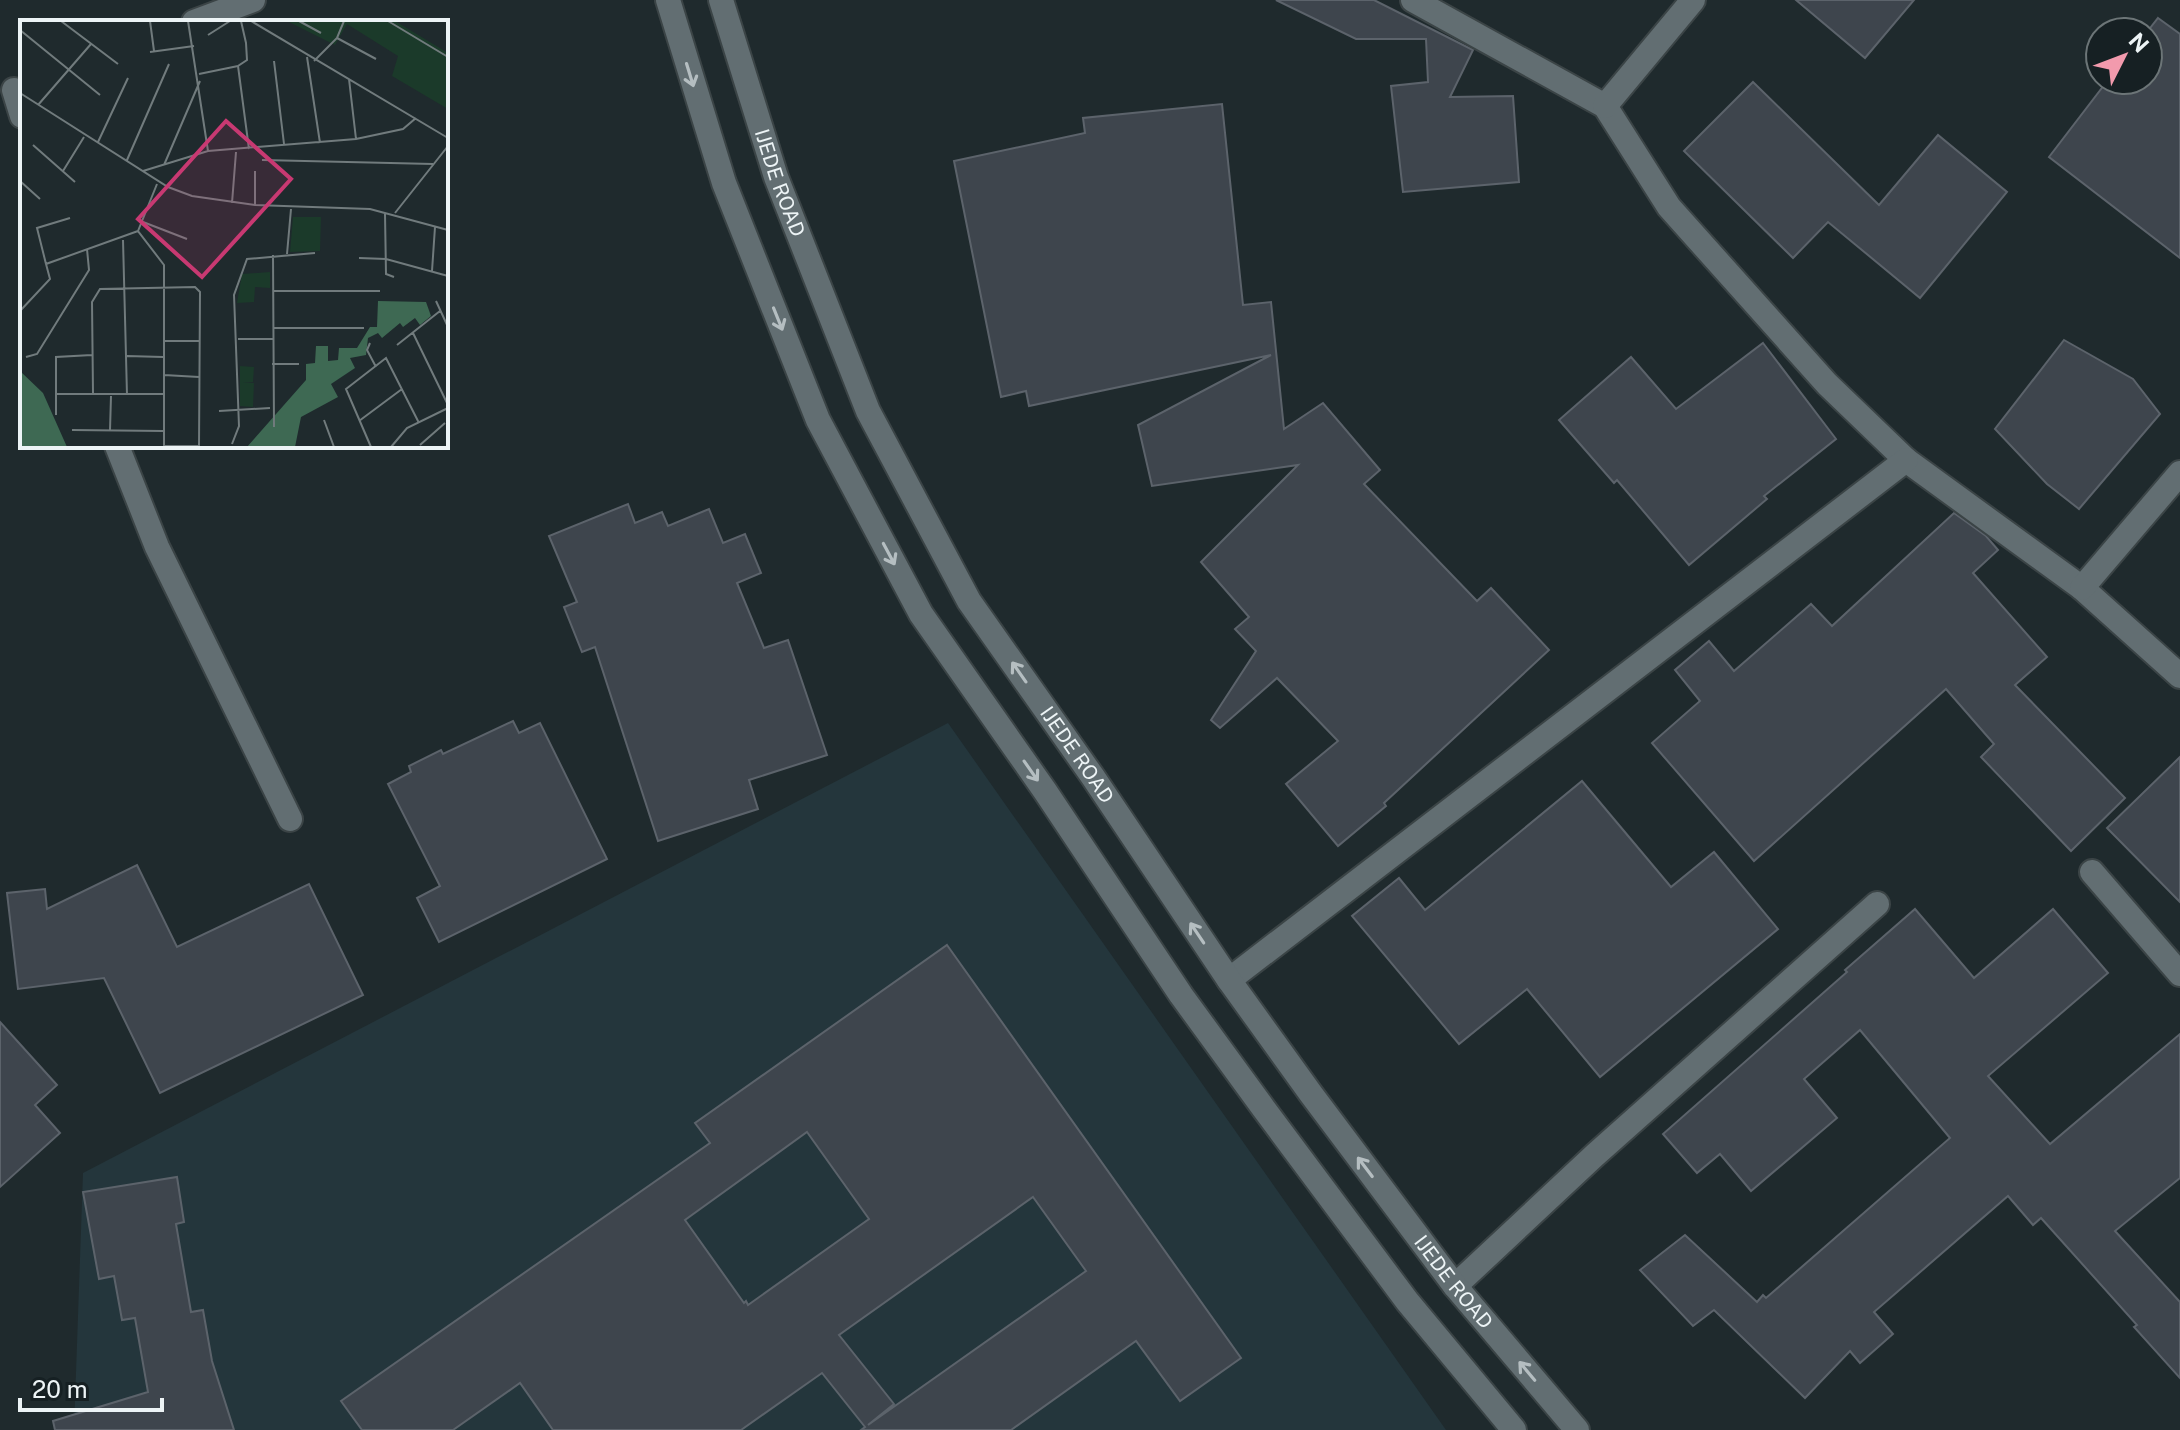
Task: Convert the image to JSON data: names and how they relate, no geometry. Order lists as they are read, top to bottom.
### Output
{
  "streets": {
    "street": ["IJEDE ROAD"]
  },
  "scale_bar": "20 m",
  "north": "top right"
}
